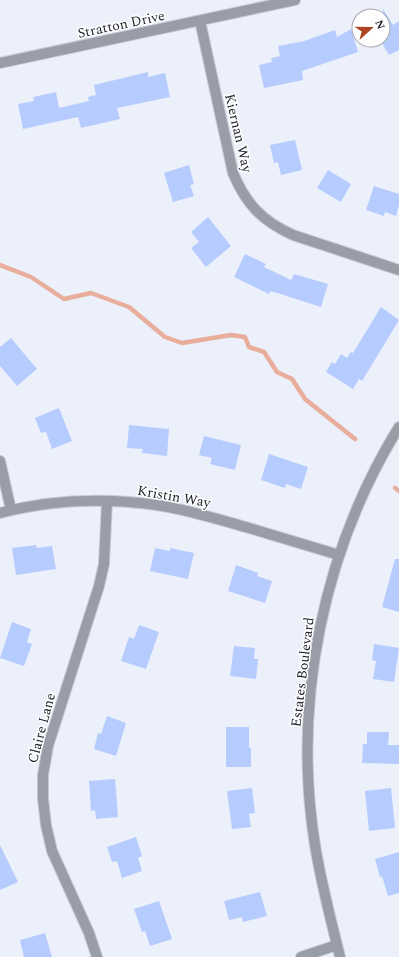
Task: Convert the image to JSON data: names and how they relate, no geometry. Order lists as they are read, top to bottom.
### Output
{
  "streets": {
    "street": [
      "Stratton Drive",
      "Kiernan Way",
      "Kristin Way",
      "Estates Boulevard",
      "Claire Lane"
    ]
  },
  "crossings": [
    ["Stratton Drive", "Kiernan Way"],
    ["Kristin Way", "Estates Boulevard"],
    ["Kristin Way", "Claire Lane"]
  ],
  "north": "right"
}
